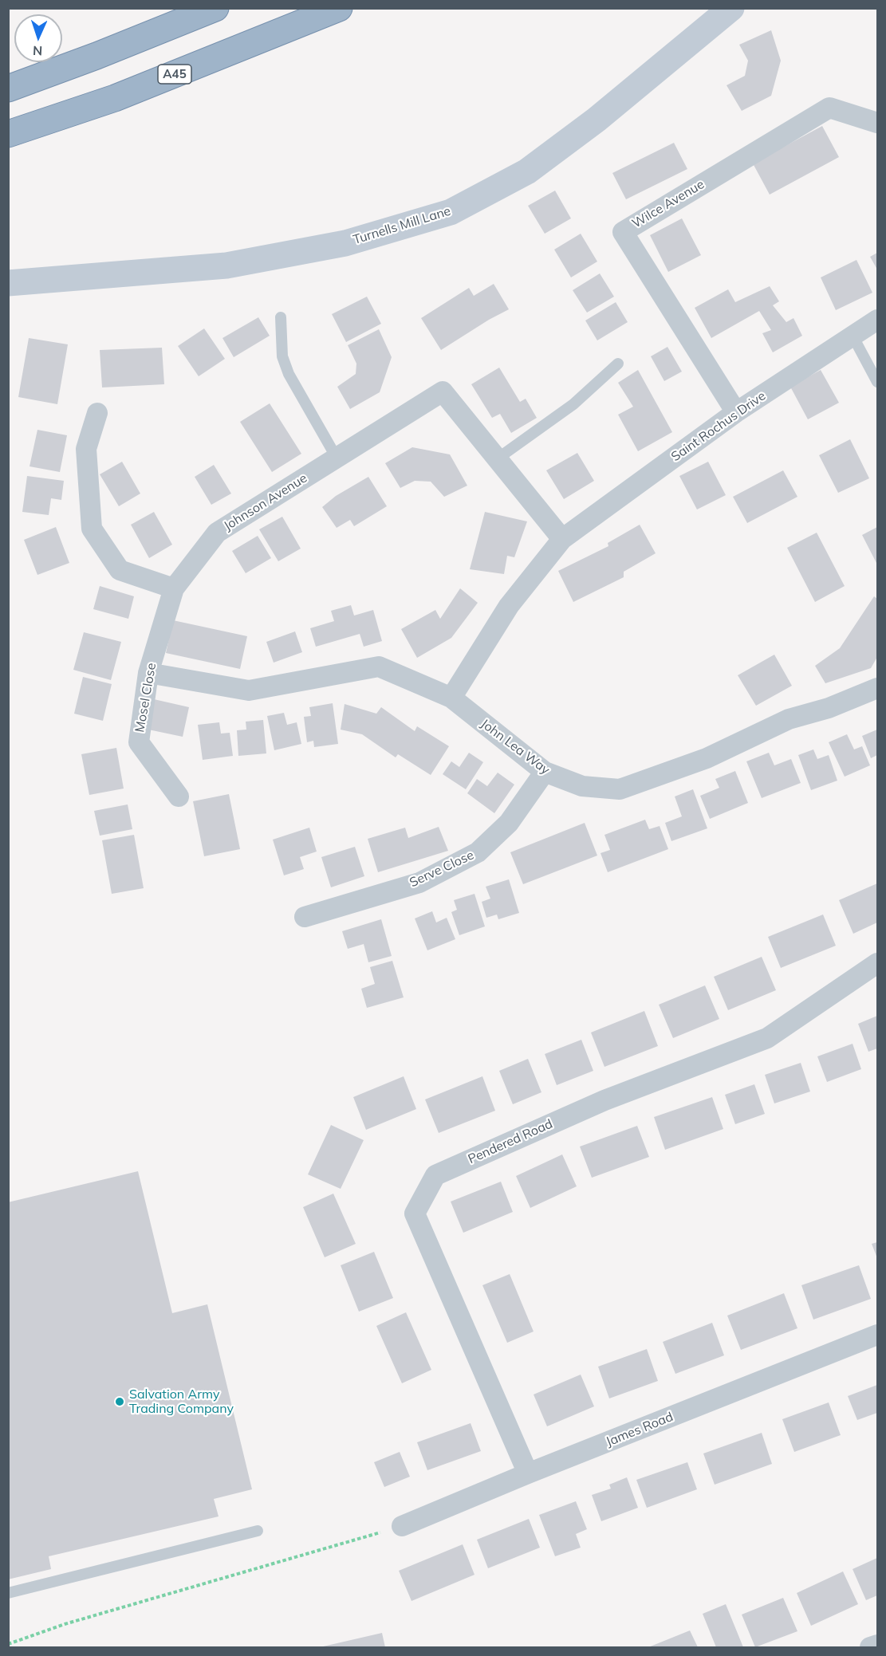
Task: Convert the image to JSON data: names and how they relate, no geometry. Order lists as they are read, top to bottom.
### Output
{
  "streets": {
    "highway": ["A45"],
    "main road": ["Turnells Mill Lane"],
    "street": [
      "Wilce Avenue",
      "Saint Rochus Drive",
      "Johnson Avenue",
      "Mosel Close",
      "John Lea Way",
      "Serve Close",
      "Pendered Road",
      "James Road"
    ]
  },
  "crossings": [
    ["Wilce Avenue", "Saint Rochus Drive"],
    ["Saint Rochus Drive", "John Lea Way"],
    ["Johnson Avenue", "Mosel Close"],
    ["Mosel Close", "John Lea Way"],
    ["John Lea Way", "Serve Close"],
    ["Pendered Road", "James Road"]
  ],
  "places": ["Salvation Army Trading Company"],
  "north": "bottom"
}
